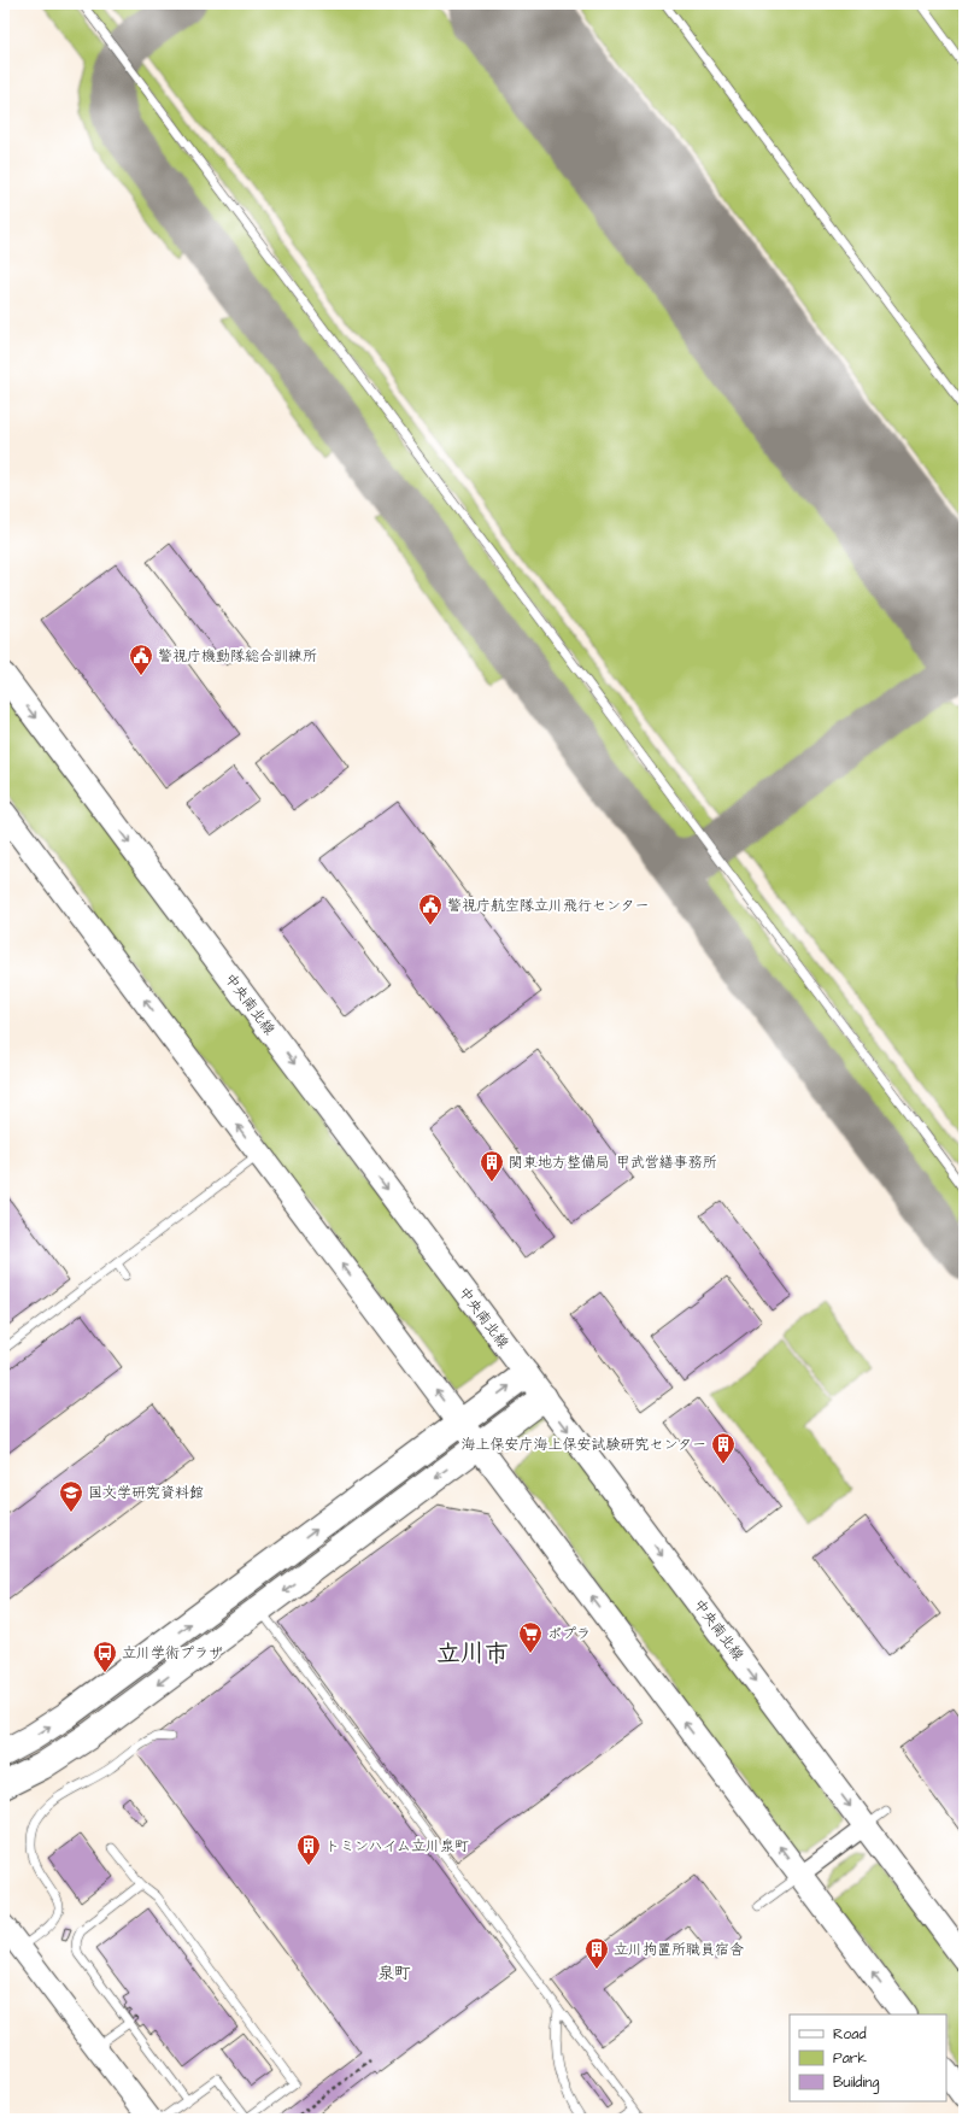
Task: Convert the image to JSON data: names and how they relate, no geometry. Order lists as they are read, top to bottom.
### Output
{
  "streets": {
    "main road": ["中央南北線"]
  },
  "districts": ["立川市", "泉町"],
  "places": {
    "public building": ["警視庁機動隊総合訓練所", "警視庁航空隊立川飛行センター"],
    "building": [
      "関東地方整備局 甲武営繕事務所",
      "海上保安庁海上保安試験研究センター",
      "トミンハイム立川泉町",
      "立川拘置所職員宿舎"
    ],
    "school or university": ["国文学研究資料館"],
    "supermarket": ["ポプラ"],
    "bus stop": ["立川学術プラザ"]
  },
  "legend": ["Road", "Park", "Building"]
}
